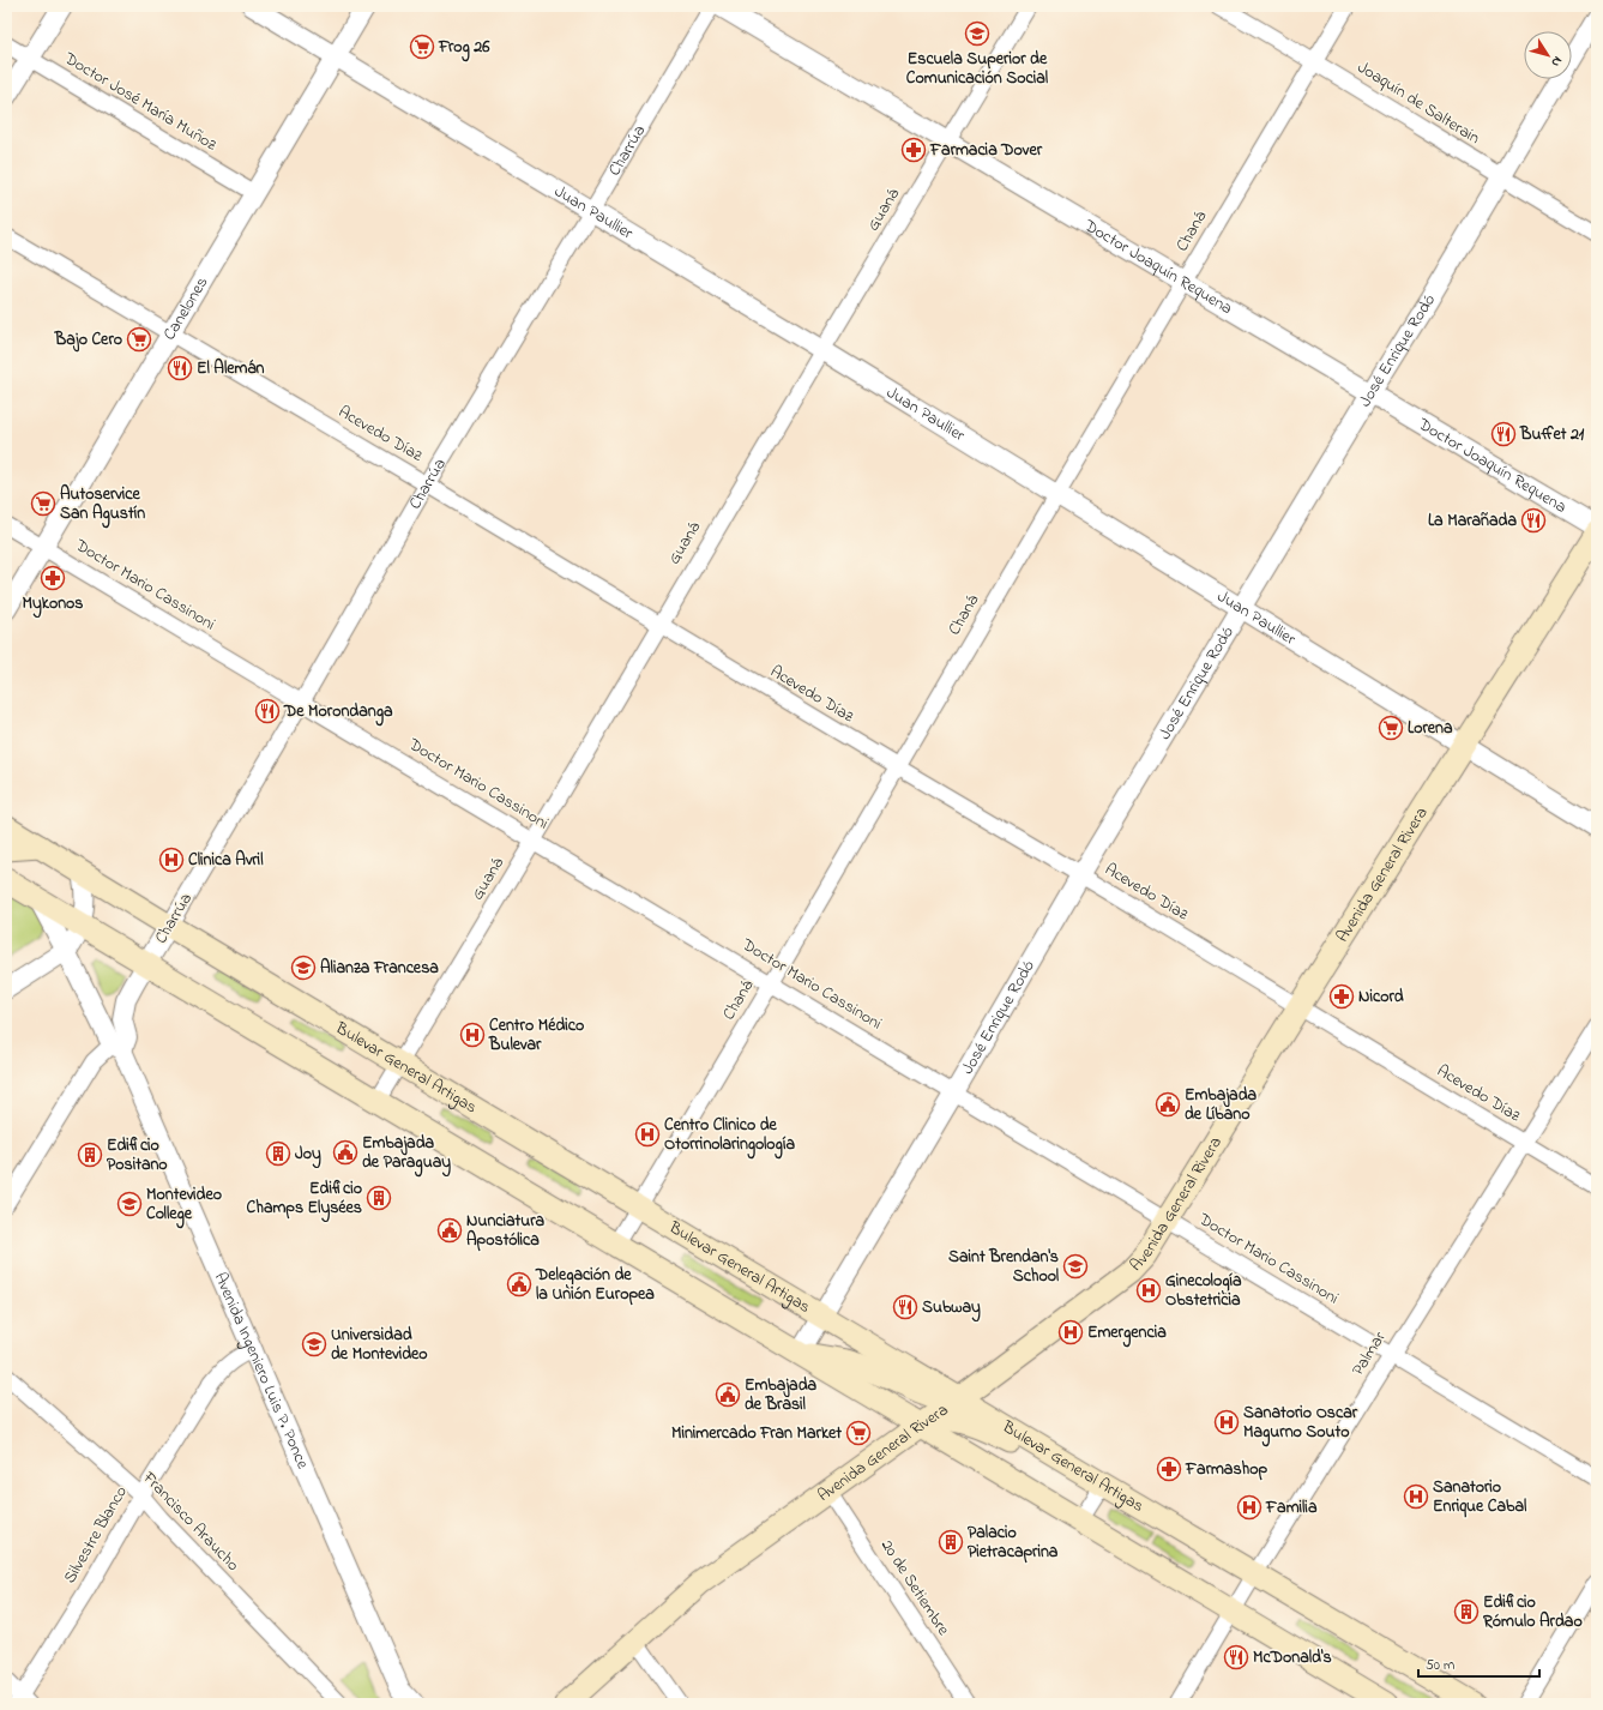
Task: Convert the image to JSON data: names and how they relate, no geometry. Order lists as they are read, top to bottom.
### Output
{
  "streets": {
    "main road": ["Avenida General Rivera", "Bulevar General Artigas"],
    "street": [
      "Doctor José María Muñoz",
      "Joaquín de Salterain",
      "Charrúa",
      "Guaná",
      "Juan Paullier",
      "Chaná",
      "Doctor Joaquín Requena",
      "Canelones",
      "José Enrique Rodó",
      "Acevedo Díaz",
      "Doctor Mario Cassinoni",
      "Palmar",
      "Avenida Ingeniero Luis P. Ponce",
      "Francisco Araucho",
      "Silvestre Blanco",
      "20 de Setiembre"
    ]
  },
  "crossings": [
    ["Doctor José María Muñoz", "Canelones"],
    ["Joaquín de Salterain", "Chaná"],
    ["Joaquín de Salterain", "José Enrique Rodó"],
    ["Charrúa", "Juan Paullier"],
    ["Charrúa", "Acevedo Díaz"],
    ["Charrúa", "Doctor Mario Cassinoni"],
    ["Charrúa", "Bulevar General Artigas"],
    ["Charrúa", "Avenida Ingeniero Luis P. Ponce"],
    ["Guaná", "Juan Paullier"],
    ["Guaná", "Doctor Joaquín Requena"],
    ["Guaná", "Acevedo Díaz"],
    ["Guaná", "Doctor Mario Cassinoni"],
    ["Guaná", "Bulevar General Artigas"],
    ["Juan Paullier", "Chaná"],
    ["Juan Paullier", "Canelones"],
    ["Juan Paullier", "José Enrique Rodó"],
    ["Juan Paullier", "Avenida General Rivera"],
    ["Chaná", "Doctor Joaquín Requena"],
    ["Chaná", "Acevedo Díaz"],
    ["Chaná", "Doctor Mario Cassinoni"],
    ["Chaná", "Bulevar General Artigas"],
    ["Doctor Joaquín Requena", "José Enrique Rodó"],
    ["Canelones", "Acevedo Díaz"],
    ["Canelones", "Doctor Mario Cassinoni"],
    ["José Enrique Rodó", "Acevedo Díaz"],
    ["José Enrique Rodó", "Doctor Mario Cassinoni"],
    ["José Enrique Rodó", "Bulevar General Artigas"],
    ["Acevedo Díaz", "Avenida General Rivera"],
    ["Acevedo Díaz", "Palmar"],
    ["Doctor Mario Cassinoni", "Avenida General Rivera"],
    ["Doctor Mario Cassinoni", "Palmar"],
    ["Avenida General Rivera", "Bulevar General Artigas"],
    ["Avenida General Rivera", "20 de Setiembre"],
    ["Bulevar General Artigas", "Palmar"],
    ["Avenida Ingeniero Luis P. Ponce", "Silvestre Blanco"],
    ["Francisco Araucho", "Silvestre Blanco"]
  ],
  "places": {
    "school or university": [
      "Escuela Superior de Comunicación Social",
      "Alianza Francesa",
      "Montevideo College",
      "Saint Brendan's School",
      "Universidad de Montevideo"
    ],
    "supermarket": [
      "Frog 26",
      "Bajo Cero",
      "Autoservice San Agustín",
      "Lorena",
      "Minimercado Fran Market"
    ],
    "pharmacy": [
      "Farmacia Dover",
      "Mykonos",
      "Nicord",
      "Farmashop"
    ],
    "restaurant": [
      "El Alemán",
      "Buffet 21",
      "La Marañada",
      "De Morondanga",
      "Subway",
      "McDonald's"
    ],
    "hospital": [
      "Clinica Avril",
      "Centro Médico Bulevar",
      "Centro Clinico de Otorrinolaringología",
      "Ginecología Obstetricia",
      "Emergencia",
      "Sanatorio Oscar Magurno Souto",
      "Sanatorio Enrique Cabal",
      "Familia"
    ],
    "public building": [
      "Embajada de Líbano",
      "Embajada de Paraguay",
      "Nunciatura Apostólica",
      "Delegación de la Unión Europea",
      "Embajada de Brasil"
    ],
    "building": [
      "Joy",
      "Edificio Positano",
      "Edificio Champs Elysées",
      "Palacio Pietracaprina",
      "Edificio Rómulo Ardao"
    ]
  },
  "scale_bar": "50 m",
  "north": "bottom right"
}
